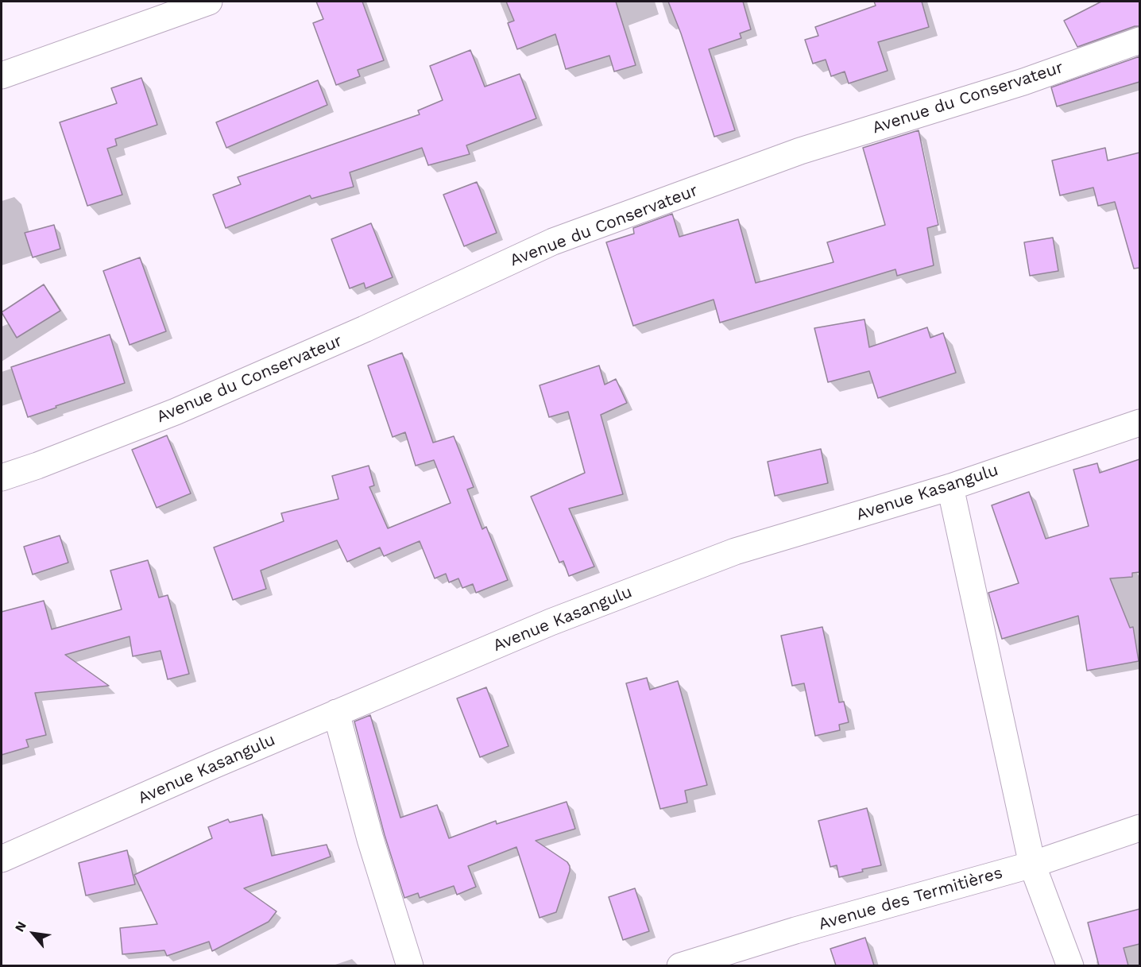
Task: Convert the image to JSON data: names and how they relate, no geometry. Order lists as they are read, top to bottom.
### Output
{
  "streets": {
    "street": ["Avenue du Conservateur", "Avenue Kasangulu", "Avenue des Termitières"]
  },
  "north": "top left"
}
